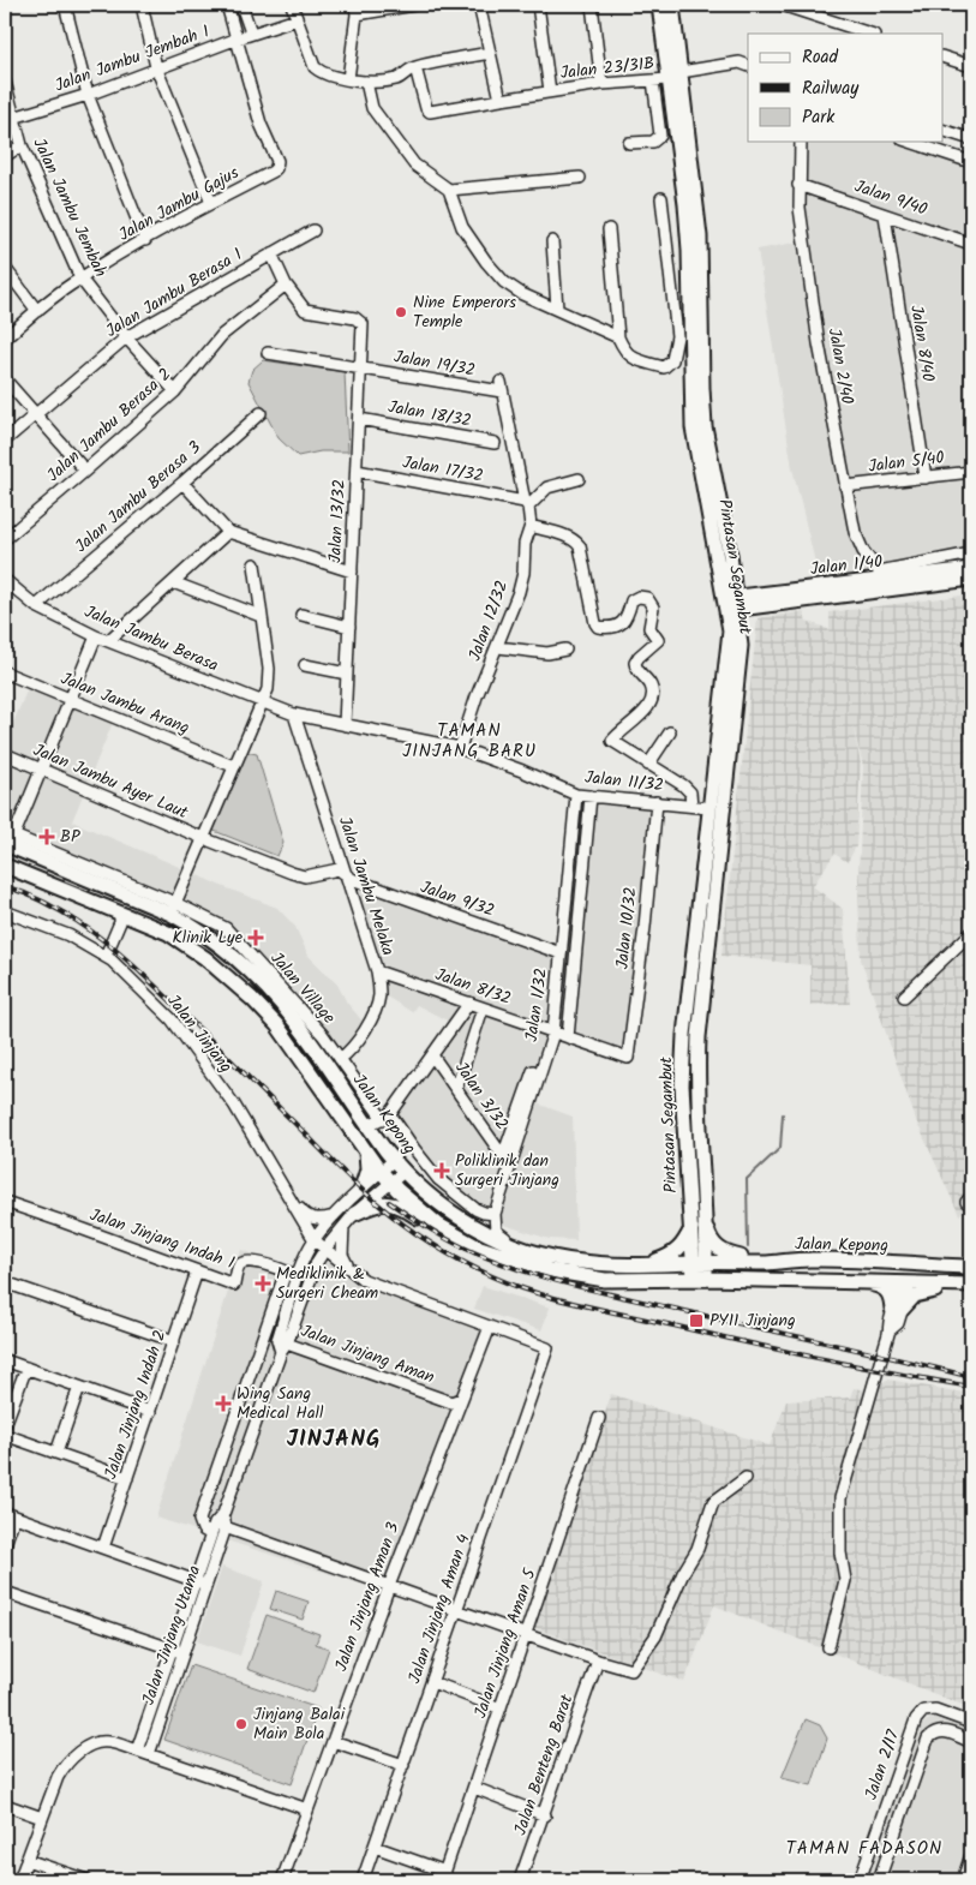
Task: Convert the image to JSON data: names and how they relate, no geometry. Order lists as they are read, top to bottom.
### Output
{
  "streets": {
    "main road": ["Jalan 1/40", "Pintasan Segambut", "Jalan Kepong"],
    "street": [
      "Jalan Jambu Jembah 1",
      "Jalan 23/31B",
      "Jalan 9/40",
      "Jalan Jambu Gajus",
      "Jalan Jambu Jembah",
      "Jalan Jambu Berasa 1",
      "Jalan 8/40",
      "Jalan 19/32",
      "Jalan 2/40",
      "Jalan 18/32",
      "Jalan Jambu Berasa 2",
      "Jalan 5/40",
      "Jalan 17/32",
      "Jalan Jambu Berasa 3",
      "Jalan 13/32",
      "Jalan 12/32",
      "Jalan Jambu Berasa",
      "Jalan Jambu Arang",
      "Jalan Jambu Ayer Laut",
      "Jalan 11/32",
      "Jalan Jambu Melaka",
      "Jalan 9/32",
      "Jalan 10/32",
      "Jalan 8/32",
      "Jalan Village",
      "Jalan 1/32",
      "Jalan Jinjang",
      "Jalan 3/32",
      "Jalan Jinjang Indah 1",
      "Jalan Jinjang Aman",
      "Jalan Jinjang Indah 2",
      "Jalan Jinjang Aman 3",
      "Jalan Jinjang Aman 4",
      "Jalan Jinjang Utama",
      "Jalan Jinjang Aman 5",
      "Jalan Benteng Barat",
      "Jalan 2/17"
    ]
  },
  "crossings": [
    ["Jalan Jambu Jembah 1", "Jalan Jambu Gajus"],
    ["Jalan Jambu Jembah 1", "Jalan Jambu Jembah"],
    ["Jalan 23/31B", "Pintasan Segambut"],
    ["Jalan 9/40", "Jalan 8/40"],
    ["Jalan 9/40", "Jalan 2/40"],
    ["Jalan Jambu Gajus", "Jalan Jambu Jembah"],
    ["Jalan Jambu Jembah", "Jalan Jambu Berasa 1"],
    ["Jalan Jambu Jembah", "Jalan Jambu Berasa 2"],
    ["Jalan 8/40", "Jalan 5/40"],
    ["Jalan 19/32", "Jalan 13/32"],
    ["Jalan 19/32", "Jalan 12/32"],
    ["Jalan 2/40", "Jalan 5/40"],
    ["Jalan 2/40", "Jalan 1/40"],
    ["Jalan 18/32", "Jalan 13/32"],
    ["Jalan Jambu Berasa 2", "Jalan 13/32"],
    ["Jalan 17/32", "Jalan 13/32"],
    ["Jalan 17/32", "Jalan 12/32"],
    ["Jalan Jambu Berasa 3", "Jalan Jambu Berasa"],
    ["Jalan 13/32", "Jalan 11/32"],
    ["Jalan 1/40", "Pintasan Segambut"],
    ["Pintasan Segambut", "Jalan 11/32"],
    ["Pintasan Segambut", "Jalan Kepong"],
    ["Jalan 12/32", "Jalan 11/32"],
    ["Jalan Jambu Berasa", "Jalan 11/32"],
    ["Jalan Jambu Berasa", "Jalan Jambu Melaka"],
    ["Jalan Jambu Ayer Laut", "Jalan Jambu Melaka"],
    ["Jalan Jambu Ayer Laut", "Jalan 9/32"],
    ["Jalan 11/32", "Jalan Jambu Melaka"],
    ["Jalan 11/32", "Jalan 10/32"],
    ["Jalan 11/32", "Jalan 1/32"],
    ["Jalan Jambu Melaka", "Jalan 9/32"],
    ["Jalan Jambu Melaka", "Jalan 8/32"],
    ["Jalan Jambu Melaka", "Jalan Village"],
    ["Jalan 9/32", "Jalan 1/32"],
    ["Jalan 10/32", "Jalan 8/32"],
    ["Jalan 8/32", "Jalan 1/32"],
    ["Jalan Village", "Jalan 1/32"],
    ["Jalan Village", "Jalan Kepong"],
    ["Jalan 1/32", "Jalan 3/32"],
    ["Jalan Jinjang", "Jalan Jinjang Aman 3"],
    ["Jalan Jinjang", "Jalan Jinjang Aman 4"],
    ["Jalan Jinjang", "Jalan Jinjang Utama"],
    ["Jalan Kepong", "Jalan Jinjang Utama"],
    ["Jalan Jinjang Indah 1", "Jalan Jinjang Indah 2"],
    ["Jalan Jinjang Indah 1", "Jalan Jinjang Utama"],
    ["Jalan Jinjang Aman", "Jalan Jinjang Aman 3"],
    ["Jalan Jinjang Aman", "Jalan Jinjang Utama"]
  ],
  "districts": ["TAMAN JINJANG BARU", "JINJANG", "TAMAN FADASON"],
  "places": {
    "other": ["Nine Emperors Temple", "Jinjang Balai Main Bola"],
    "health": [
      "BP",
      "Klinik Lye",
      "Poliklinik dan Surgeri Jinjang",
      "Mediklinik & Surgeri Cheam",
      "Wing Sang Medical Hall"
    ],
    "transit": ["PY11 Jinjang"]
  },
  "legend": ["Road", "Railway", "Park"]
}
